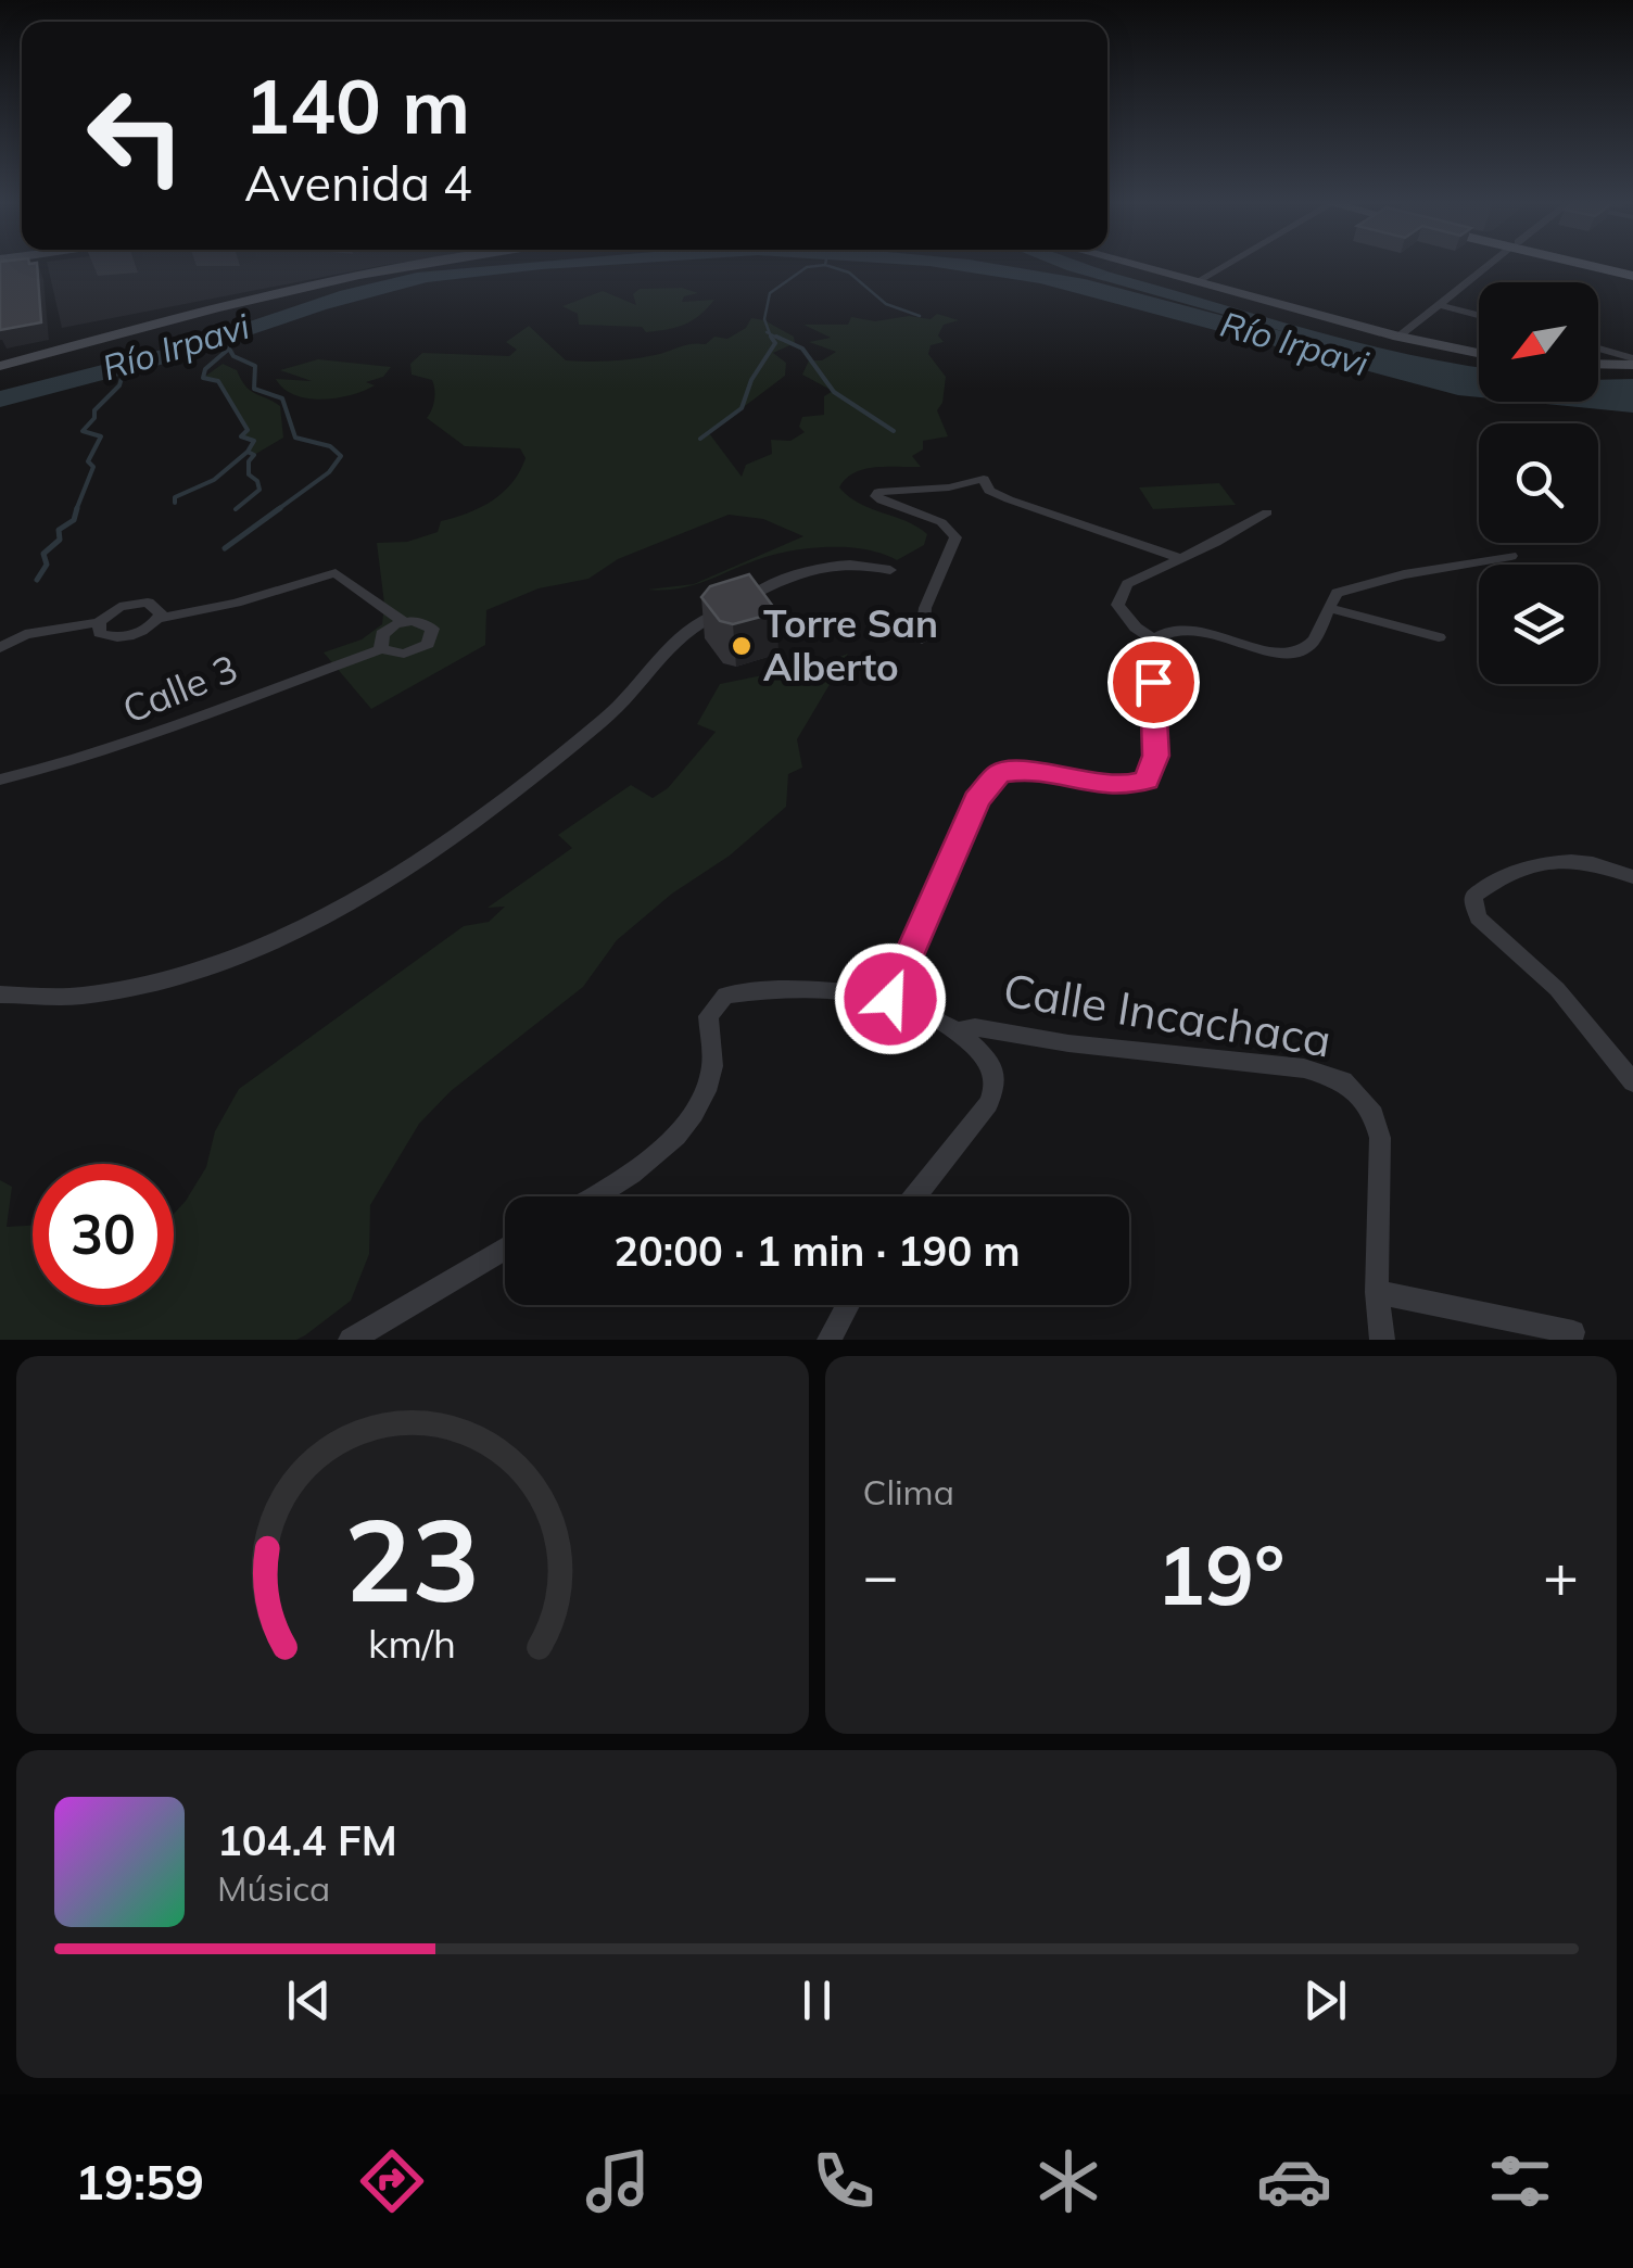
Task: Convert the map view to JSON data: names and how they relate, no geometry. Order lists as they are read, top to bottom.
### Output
{
  "streets": {
    "street": ["Calle 3", "Calle Incachaca"]
  },
  "water": ["Río Irpavi"],
  "places": ["Torre San Alberto"],
  "north": "bottom left",
  "page": {
    "turn": ["140 m", "Avenida 4"],
    "limit": "30",
    "trip": "20:00 · 1 min · 190 m",
    "tile": "Clima",
    "heat": ["−", "19°", "+"],
    "song": ["104.4 FM", "Música"],
    "tabs": "19:59",
    "gauge": ["23", "km/h"]
  }
}
